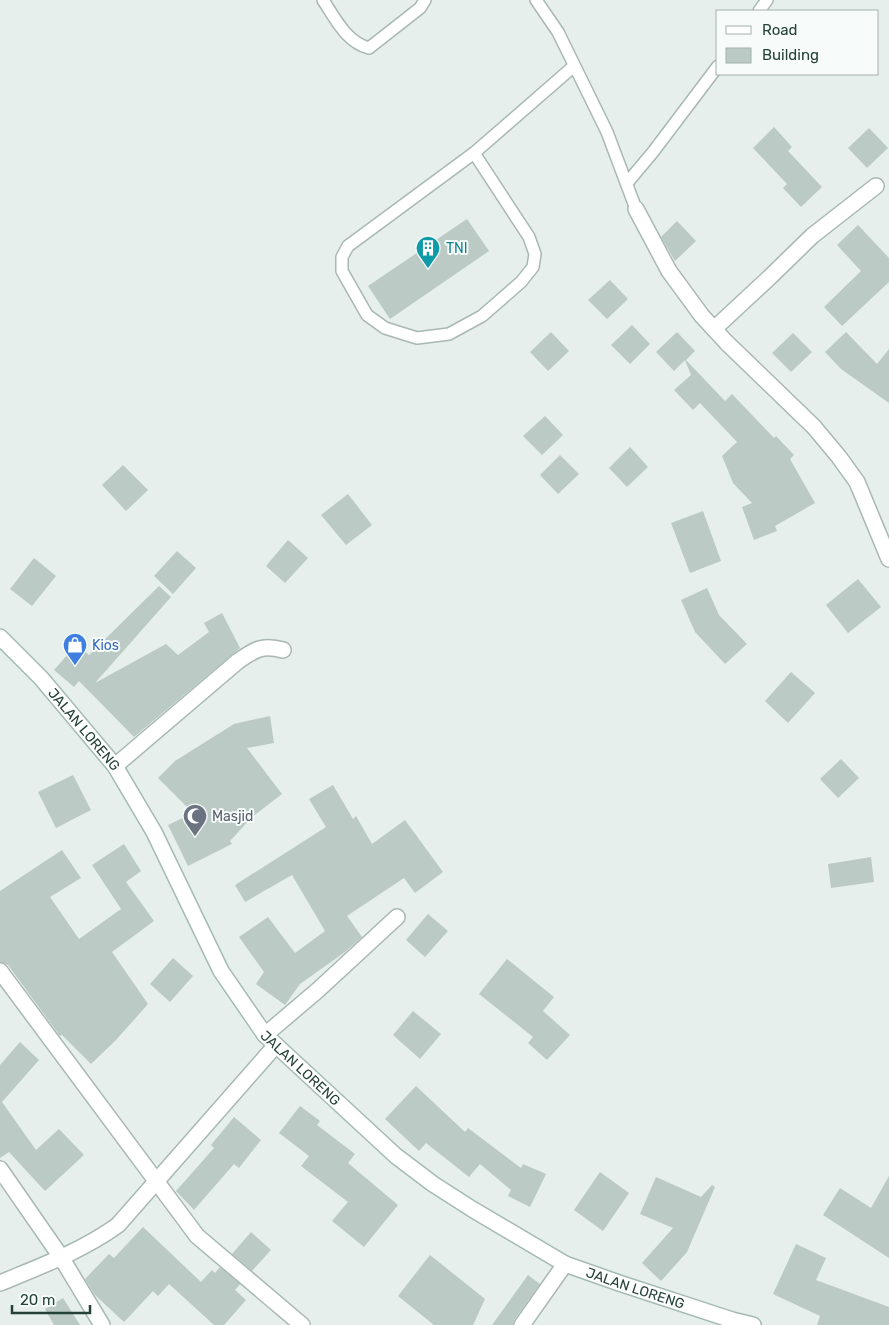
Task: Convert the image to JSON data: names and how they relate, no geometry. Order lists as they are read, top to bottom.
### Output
{
  "streets": {
    "street": ["JALAN LORENG"]
  },
  "places": {
    "building": ["TNI"],
    "shop": ["Kios"],
    "mosque": ["Masjid"]
  },
  "legend": ["Road", "Building"],
  "scale_bar": "20 m"
}
